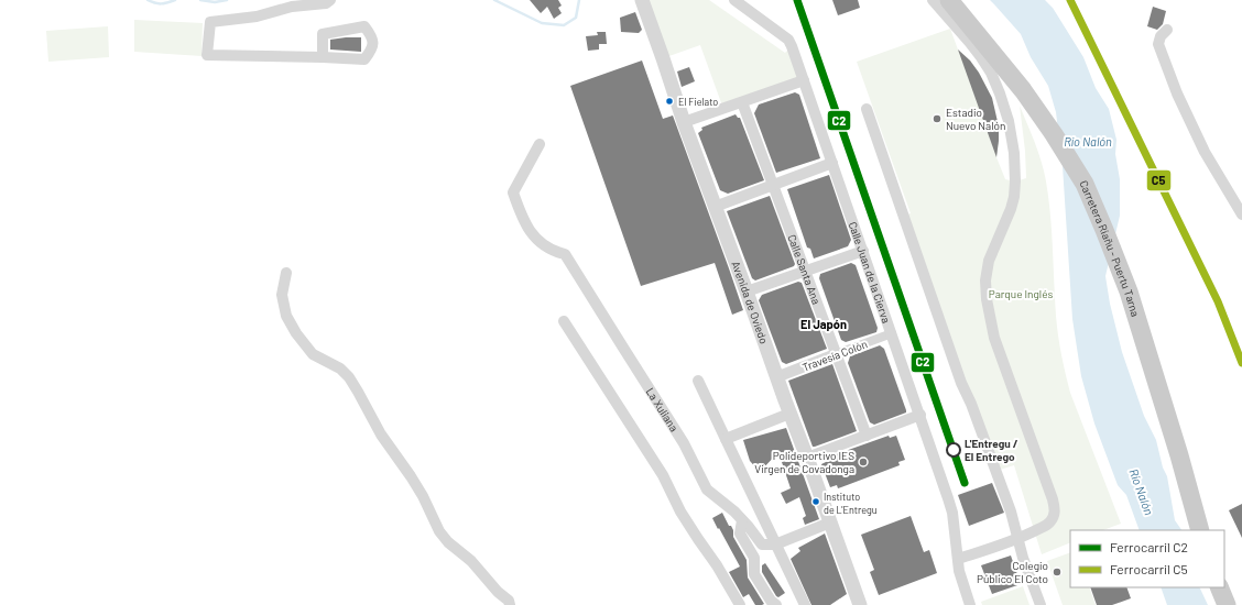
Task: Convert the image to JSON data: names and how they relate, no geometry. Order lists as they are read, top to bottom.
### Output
{
  "streets": {
    "main road": ["Carretera Riañu - Puertu Tarna"],
    "street": [
      "Calle Santa Ana",
      "Calle Juan de la Cierva",
      "Avenida de Oviedo",
      "Travesía Colón",
      "La Xuliana"
    ]
  },
  "crossings": [
    ["Calle Santa Ana", "Travesía Colón"],
    ["Calle Juan de la Cierva", "Travesía Colón"],
    ["Avenida de Oviedo", "Travesía Colón"]
  ],
  "districts": ["El Japón"],
  "water": ["Río Nalón"],
  "parks": ["Parque Inglés"],
  "places": [
    "El Fielato",
    "Estadio Nuevo Nalón",
    "L'Entregu / El Entrego",
    "Polideportivo IES Virgen de Covadonga",
    "Instituto de L'Entregu",
    "Colegio Público El Coto"
  ],
  "lines": ["rail line C2", "rail line C5"],
  "legend": ["Ferrocarril C2", "Ferrocarril C5"]
}
